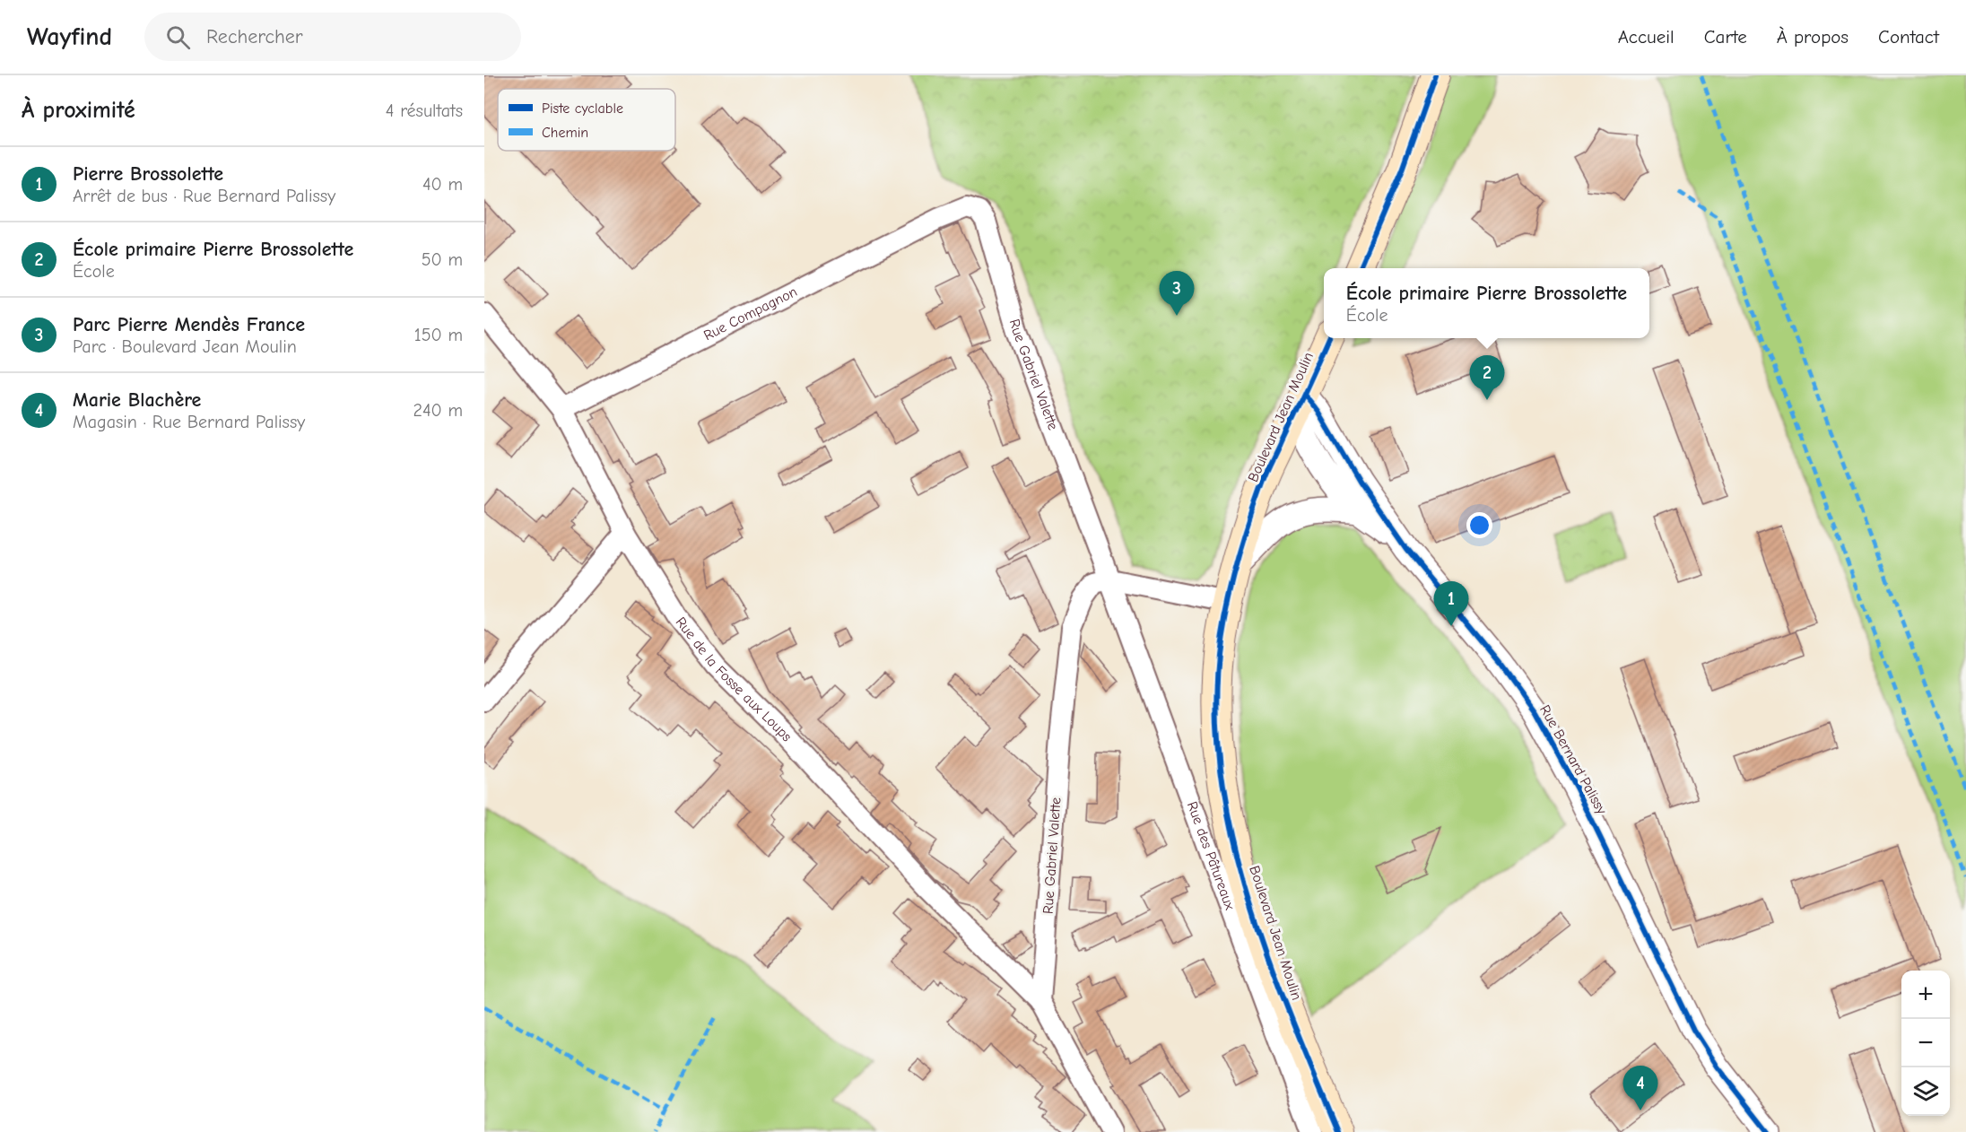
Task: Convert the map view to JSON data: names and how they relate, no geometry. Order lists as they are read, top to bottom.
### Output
{
  "streets": {
    "main road": ["Boulevard Jean Moulin"],
    "street": [
      "Rue Compagnon",
      "Rue Gabriel Valette",
      "Rue de la Fosse aux Loups",
      "Rue Bernard Palissy",
      "Rue des Pâtureaux"
    ]
  },
  "crossings": [
    ["Rue Compagnon", "Rue Gabriel Valette"],
    ["Rue Compagnon", "Rue de la Fosse aux Loups"],
    ["Rue Gabriel Valette", "Rue de la Fosse aux Loups"],
    ["Rue Gabriel Valette", "Rue des Pâtureaux"],
    ["Boulevard Jean Moulin", "Rue Bernard Palissy"]
  ],
  "legend": ["Piste cyclable", "Chemin"],
  "page": {
    "header": "Wayfind",
    "search": "Rechercher",
    "nav": [
      "Accueil",
      "Carte",
      "À propos",
      "Contact"
    ],
    "heading": ["À proximité", "4 résultats"],
    "list": [
      {
        "mark": "1",
        "name": "Pierre Brossolette",
        "note": "Arrêt de bus · Rue Bernard Palissy",
        "value": "40 m"
      },
      {
        "mark": "2",
        "name": "École primaire Pierre Brossolette",
        "note": "École",
        "value": "50 m"
      },
      {
        "mark": "3",
        "name": "Parc Pierre Mendès France",
        "note": "Parc · Boulevard Jean Moulin",
        "value": "150 m"
      },
      {
        "mark": "4",
        "name": "Marie Blachère",
        "note": "Magasin · Rue Bernard Palissy",
        "value": "240 m"
      }
    ],
    "popup": ["École primaire Pierre Brossolette", "École"],
    "pins": [
      "3",
      "2",
      "1",
      "4"
    ],
    "map_buttons": ["+", "−"]
  }
}
